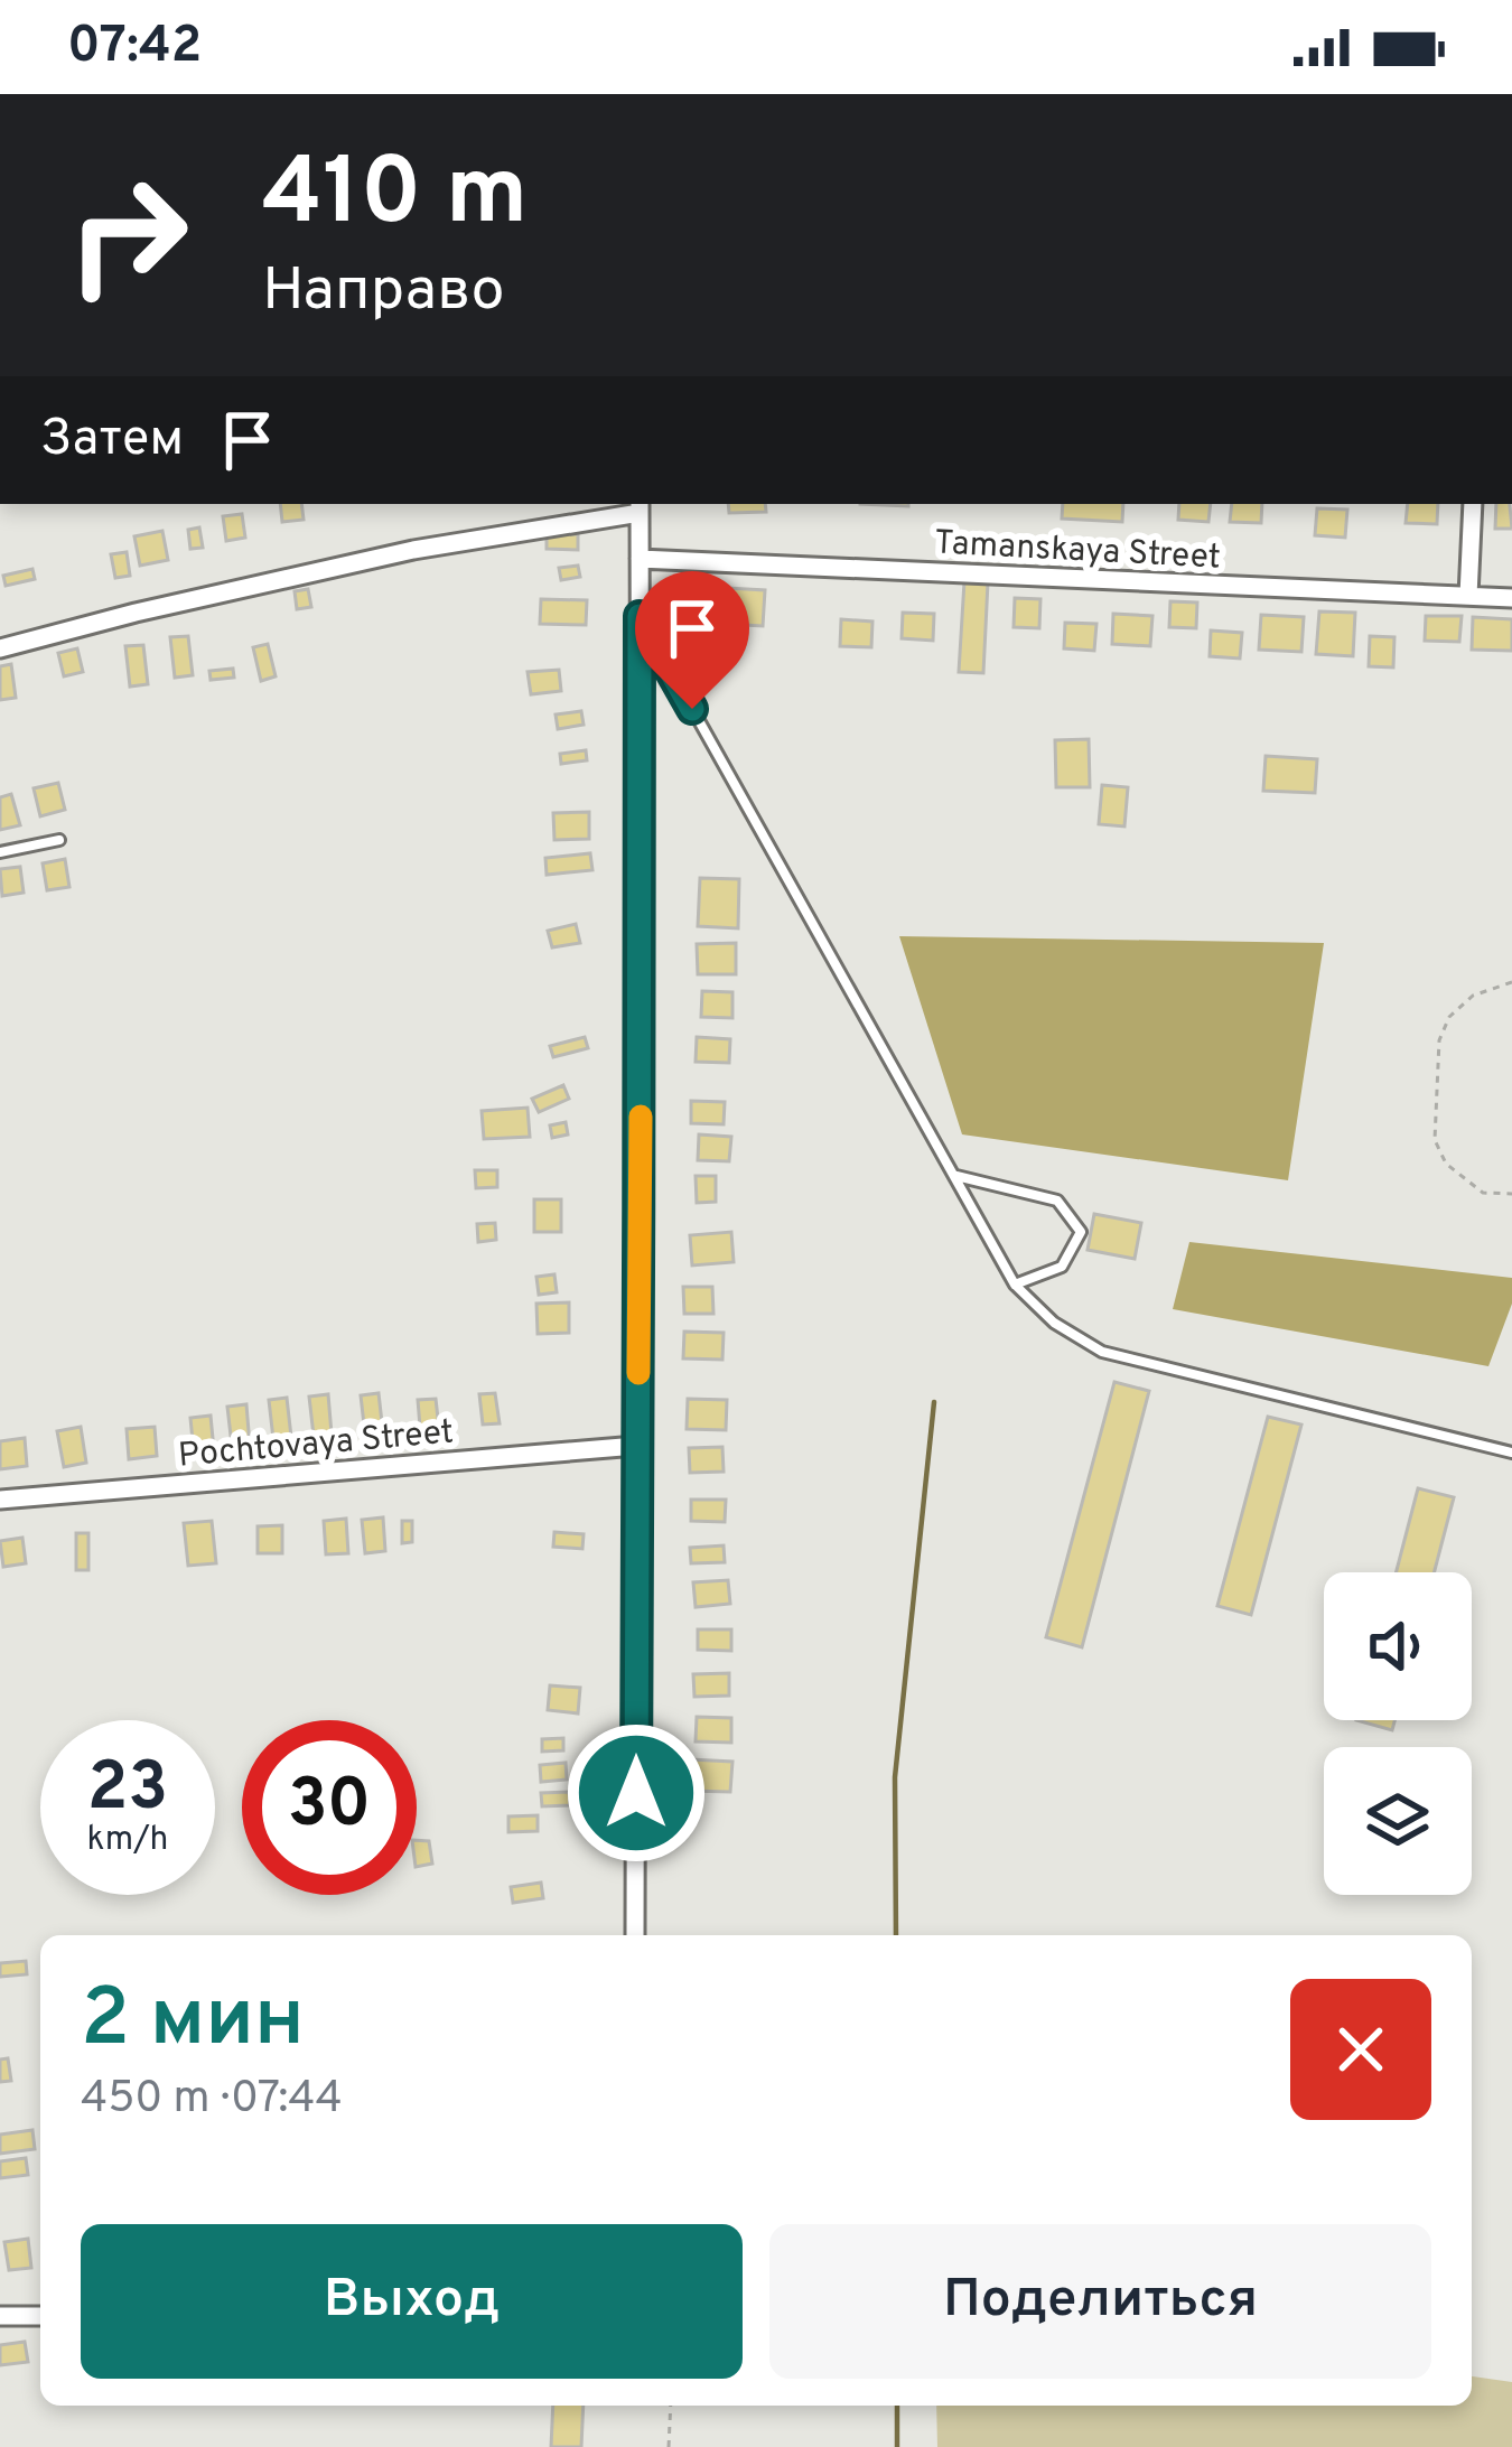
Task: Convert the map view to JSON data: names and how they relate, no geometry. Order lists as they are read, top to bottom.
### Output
{
  "streets": {
    "street": ["Tamanskaya Street", "Pochtovaya Street"]
  },
  "page": {
    "status": "07:42",
    "turn": ["410 m", "Направо"],
    "then": "Затем",
    "speed": "23 km/h",
    "limit": "30",
    "heading": ["2 мин", "450 m · 07:44"],
    "buttons": ["Выход", "Поделиться"]
  }
}
